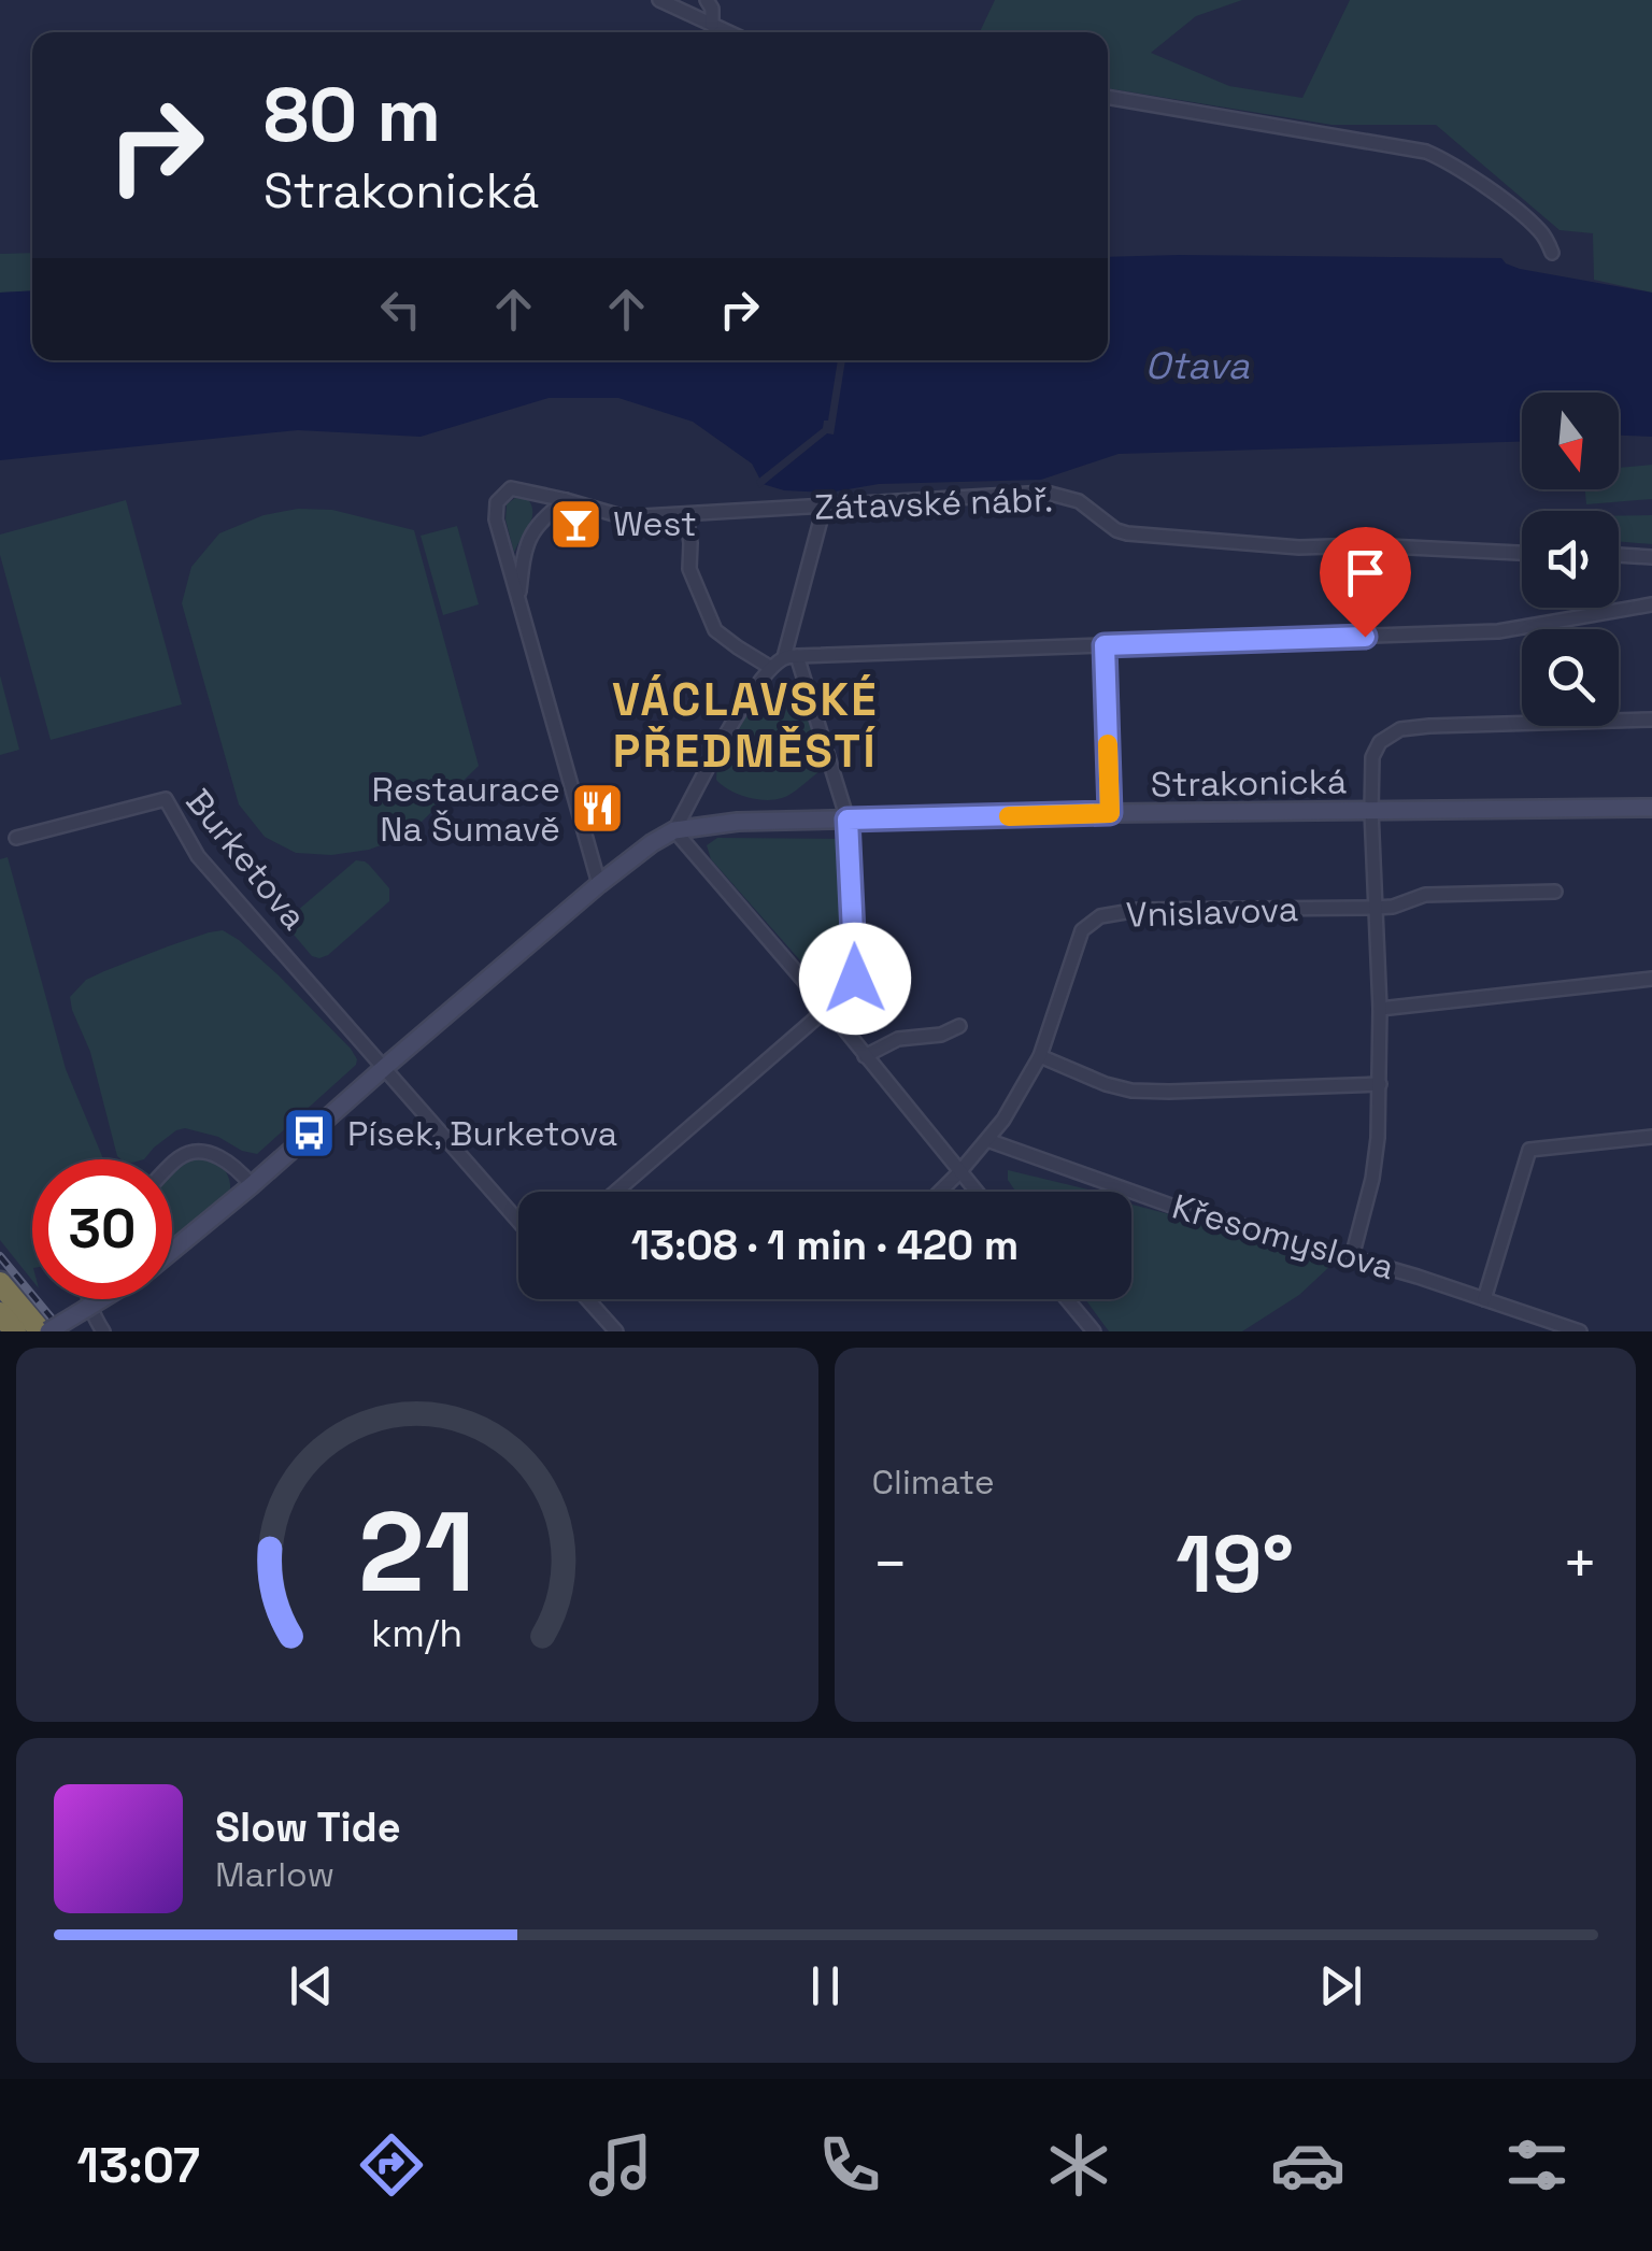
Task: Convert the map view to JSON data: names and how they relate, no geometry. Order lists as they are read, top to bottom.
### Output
{
  "streets": {
    "main road": ["Strakonická"],
    "street": [
      "Zátavské nábř.",
      "Burketova",
      "Vnislavova",
      "Křesomyslova"
    ]
  },
  "crossings": [
    ["Vnislavova", "Křesomyslova"]
  ],
  "districts": ["VÁCLAVSKÉ PŘEDMĚSTÍ"],
  "water": ["Otava"],
  "places": {
    "bar": ["West"],
    "restaurant": ["Restaurace Na Šumavě"],
    "bus stop": ["Písek, Burketova"]
  },
  "north": "bottom",
  "page": {
    "turn": ["80 m", "Strakonická"],
    "limit": "30",
    "trip": "13:08 · 1 min · 420 m",
    "tile": "Climate",
    "heat": ["−", "19°", "+"],
    "song": ["Slow Tide", "Marlow"],
    "tabs": "13:07",
    "gauge": ["21", "km/h"]
  }
}
